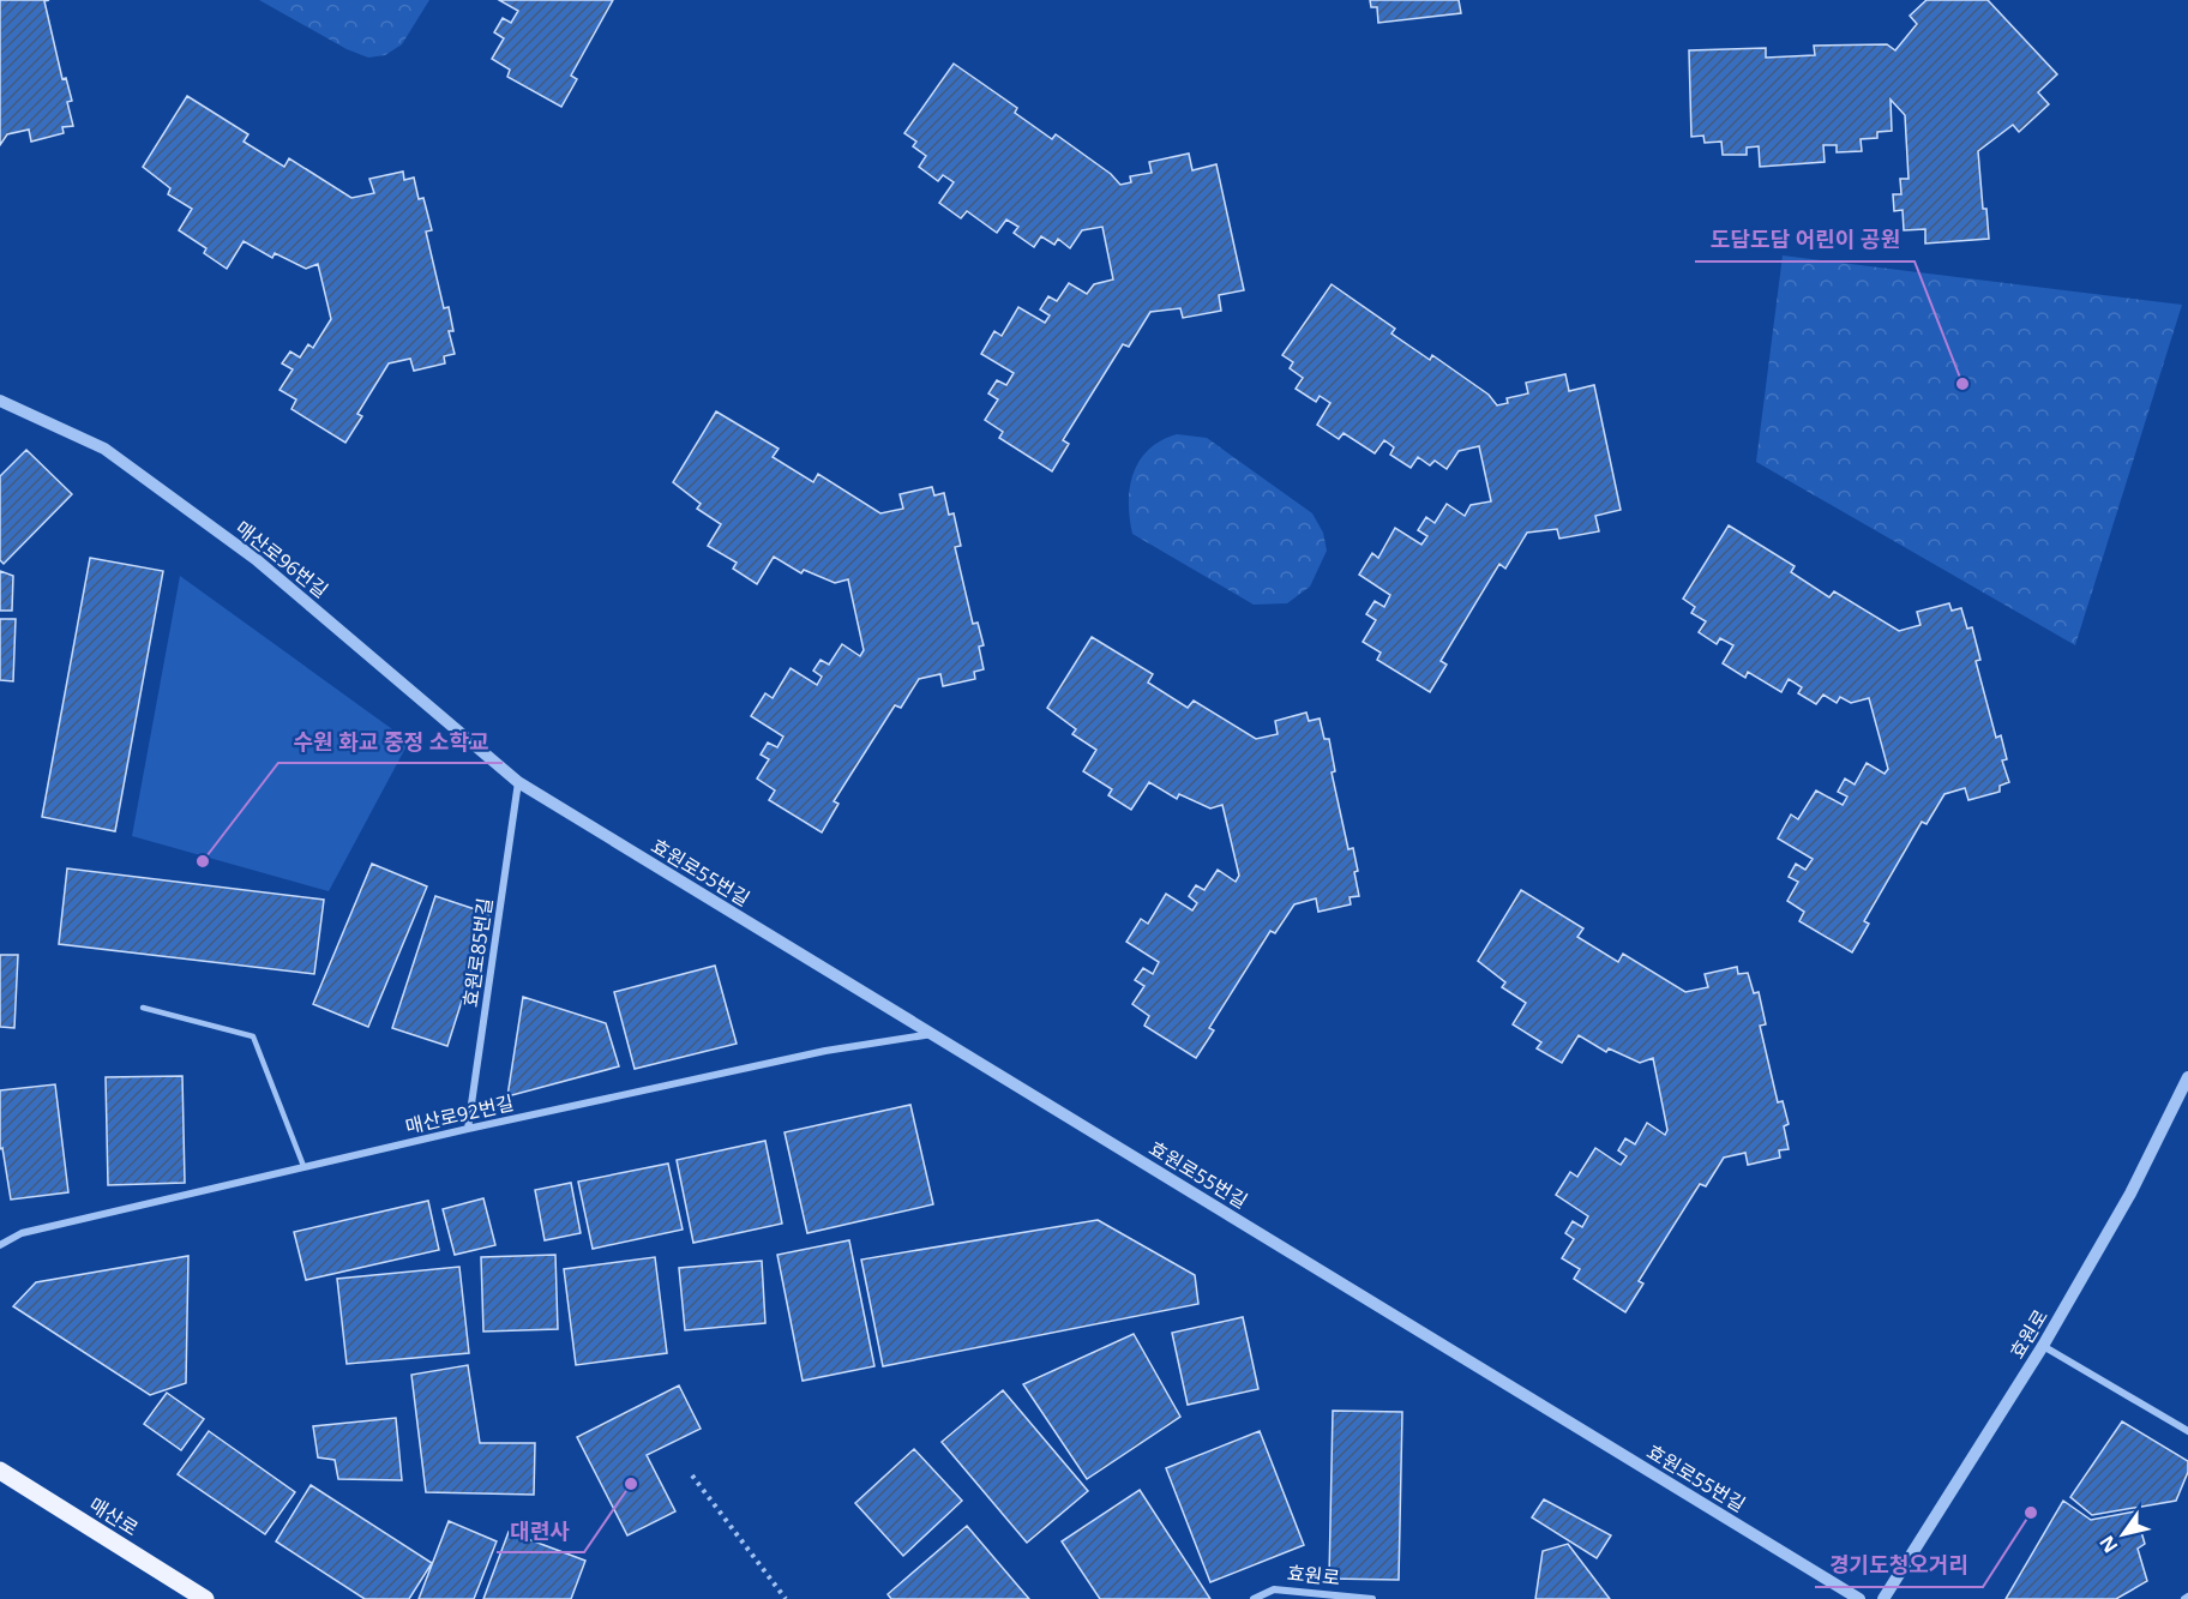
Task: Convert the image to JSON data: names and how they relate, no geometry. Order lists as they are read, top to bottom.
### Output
{
  "streets": {
    "main road": ["매산로"],
    "street": [
      "매산로96번길",
      "효원로55번길",
      "효원로85번길",
      "매산로92번길",
      "효원로"
    ]
  },
  "crossings": [
    ["매산로96번길", "효원로55번길"],
    ["매산로96번길", "효원로85번길"],
    ["효원로55번길", "효원로85번길"],
    ["효원로55번길", "매산로92번길"],
    ["효원로85번길", "매산로92번길"]
  ],
  "places": [
    "도담도담 어린이 공원",
    "수원 화교 중정 소학교",
    "대련사",
    "경기도청오거리"
  ],
  "north": "bottom left"
}
